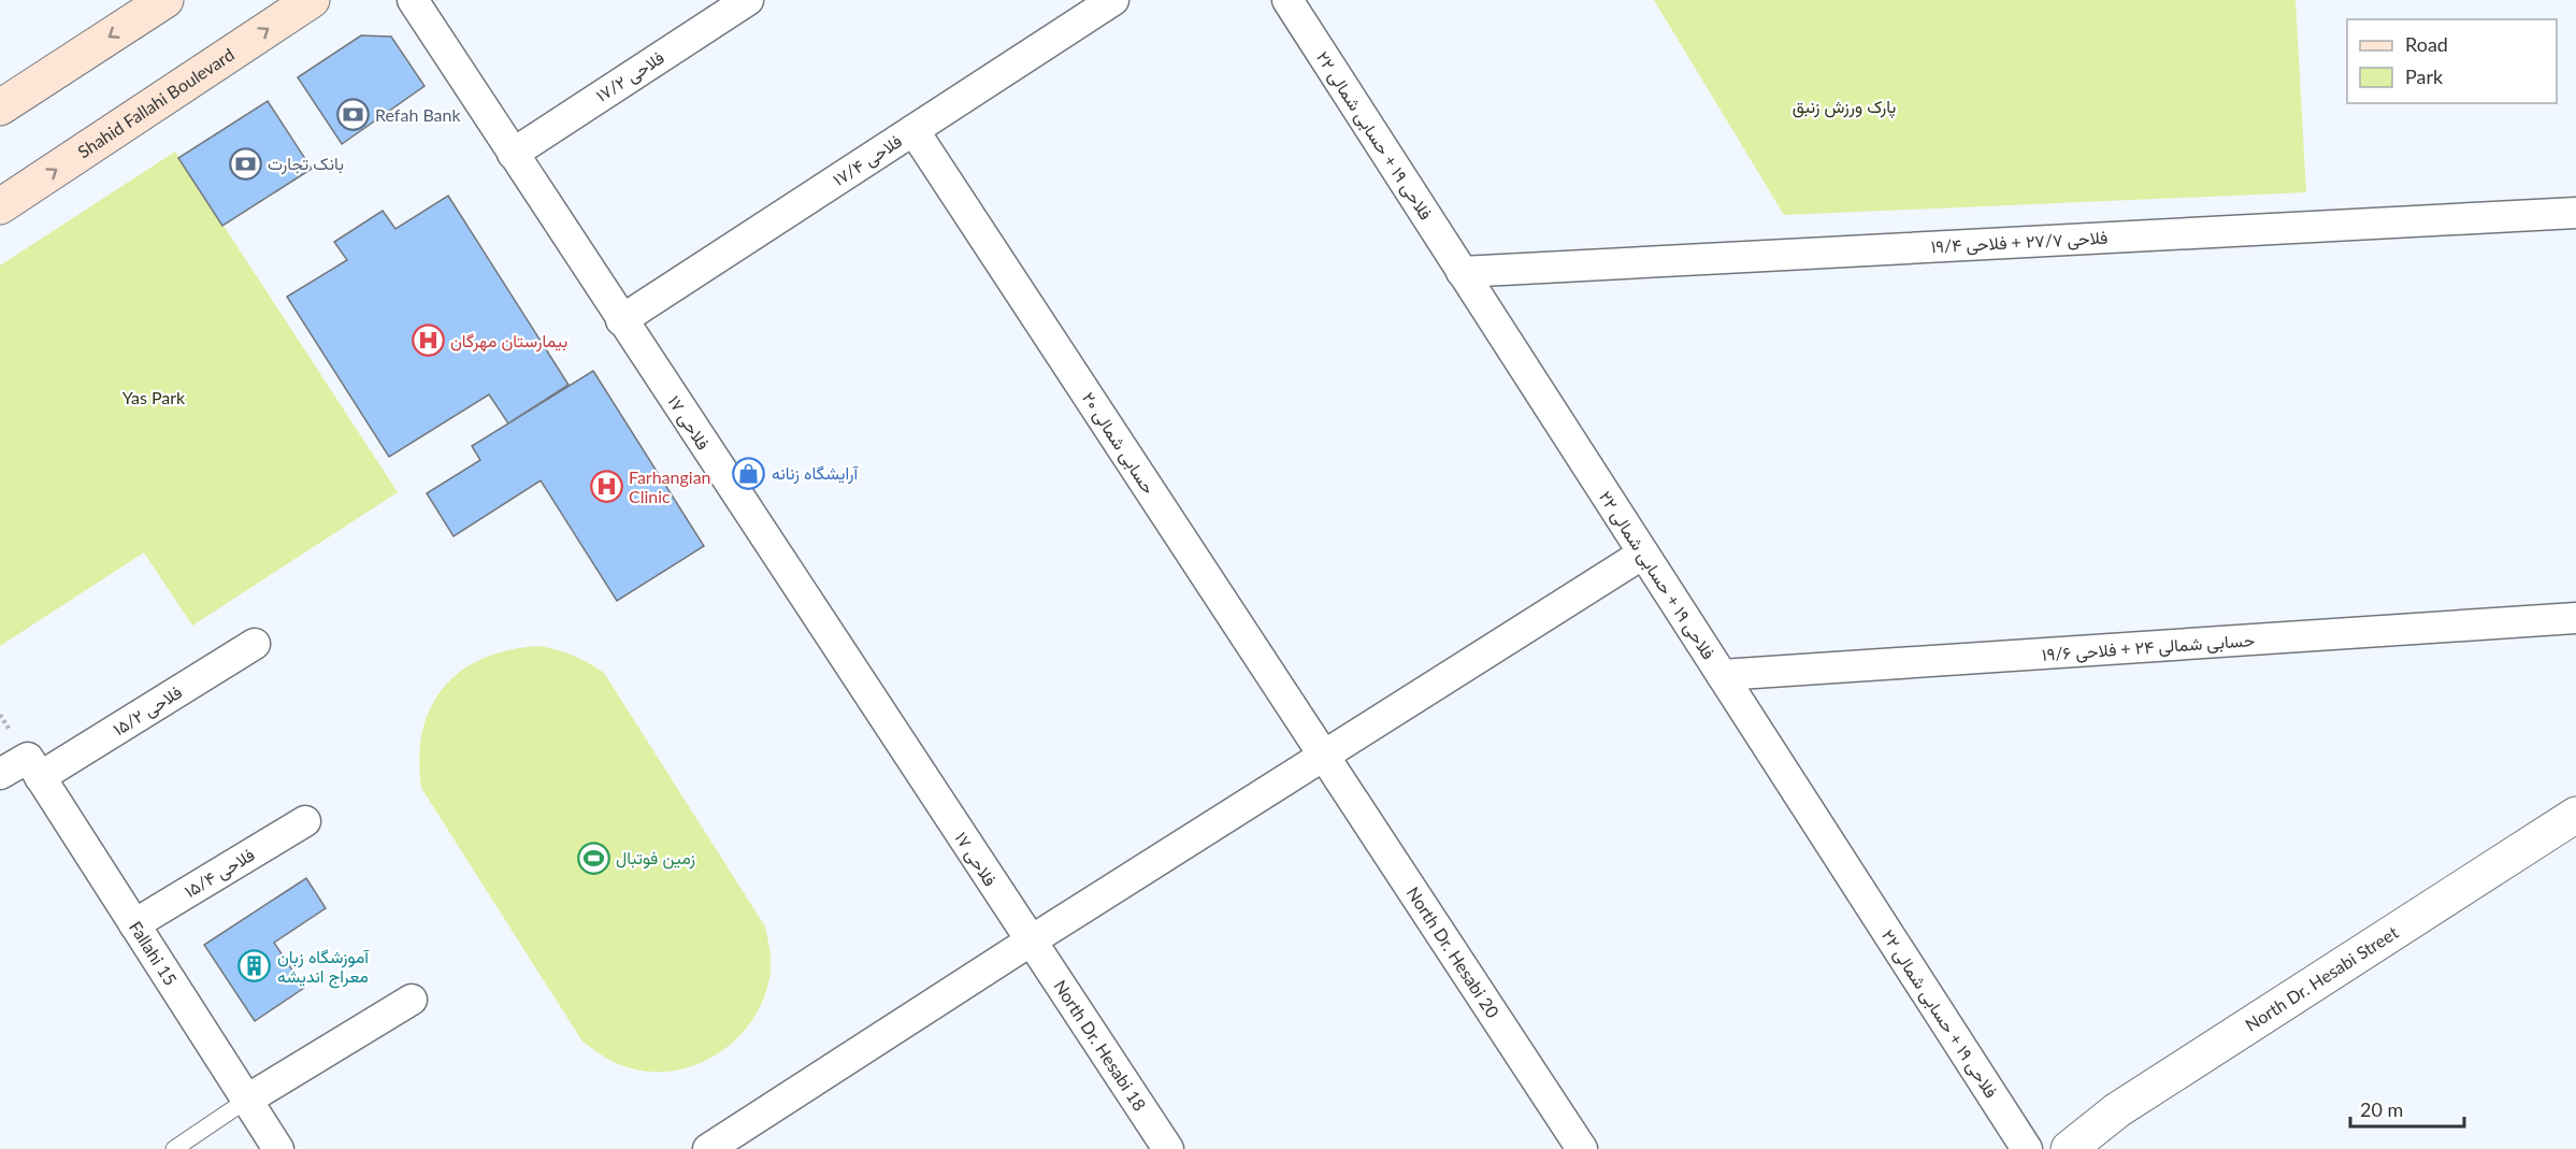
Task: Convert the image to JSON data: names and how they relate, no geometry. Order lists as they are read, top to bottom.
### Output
{
  "streets": {
    "main road": ["Shahid Fallahi Boulevard"],
    "street": [
      "فلاحی ۱۷/۲",
      "فلاحی ۱۹ + حسابی شمالی ۲۲",
      "فلاحی ۱۷/۴",
      "فلاحی ۲۷/۷ + فلاحی ۱۹/۴",
      "فلاحی ۱۷",
      "حسابی شمالی ۲۰",
      "حسابی شمالی ۲۴ + فلاحی ۱۹/۶",
      "فلاحی ۱۵/۲",
      "فلاحی ۱۵/۴",
      "North Dr. Hesabi 20",
      "Fallahi 15",
      "North Dr. Hesabi Street",
      "North Dr. Hesabi 18"
    ]
  },
  "crossings": [
    ["فلاحی ۱۷/۲", "فلاحی ۱۷"],
    ["فلاحی ۱۹ + حسابی شمالی ۲۲", "فلاحی ۲۷/۷ + فلاحی ۱۹/۴"],
    ["فلاحی ۱۹ + حسابی شمالی ۲۲", "حسابی شمالی ۲۴ + فلاحی ۱۹/۶"],
    ["فلاحی ۱۷/۴", "فلاحی ۱۷"],
    ["فلاحی ۱۷/۴", "حسابی شمالی ۲۰"],
    ["فلاحی ۱۷", "North Dr. Hesabi 18"],
    ["حسابی شمالی ۲۰", "North Dr. Hesabi 20"],
    ["فلاحی ۱۵/۲", "Fallahi 15"],
    ["فلاحی ۱۵/۴", "Fallahi 15"]
  ],
  "parks": ["پارک ورزش زنبق", "Yas Park"],
  "places": {
    "bank": ["Refah Bank", "بانک تجارت"],
    "hospital": ["بیمارستان مهرگان", "Farhangian Clinic"],
    "shop": ["آرایشگاه زنانه"],
    "sports": ["زمین فوتبال"],
    "building": ["آموزشگاه زبان معراج اندیشه"]
  },
  "legend": ["Road", "Park"],
  "scale_bar": "20 m"
}
